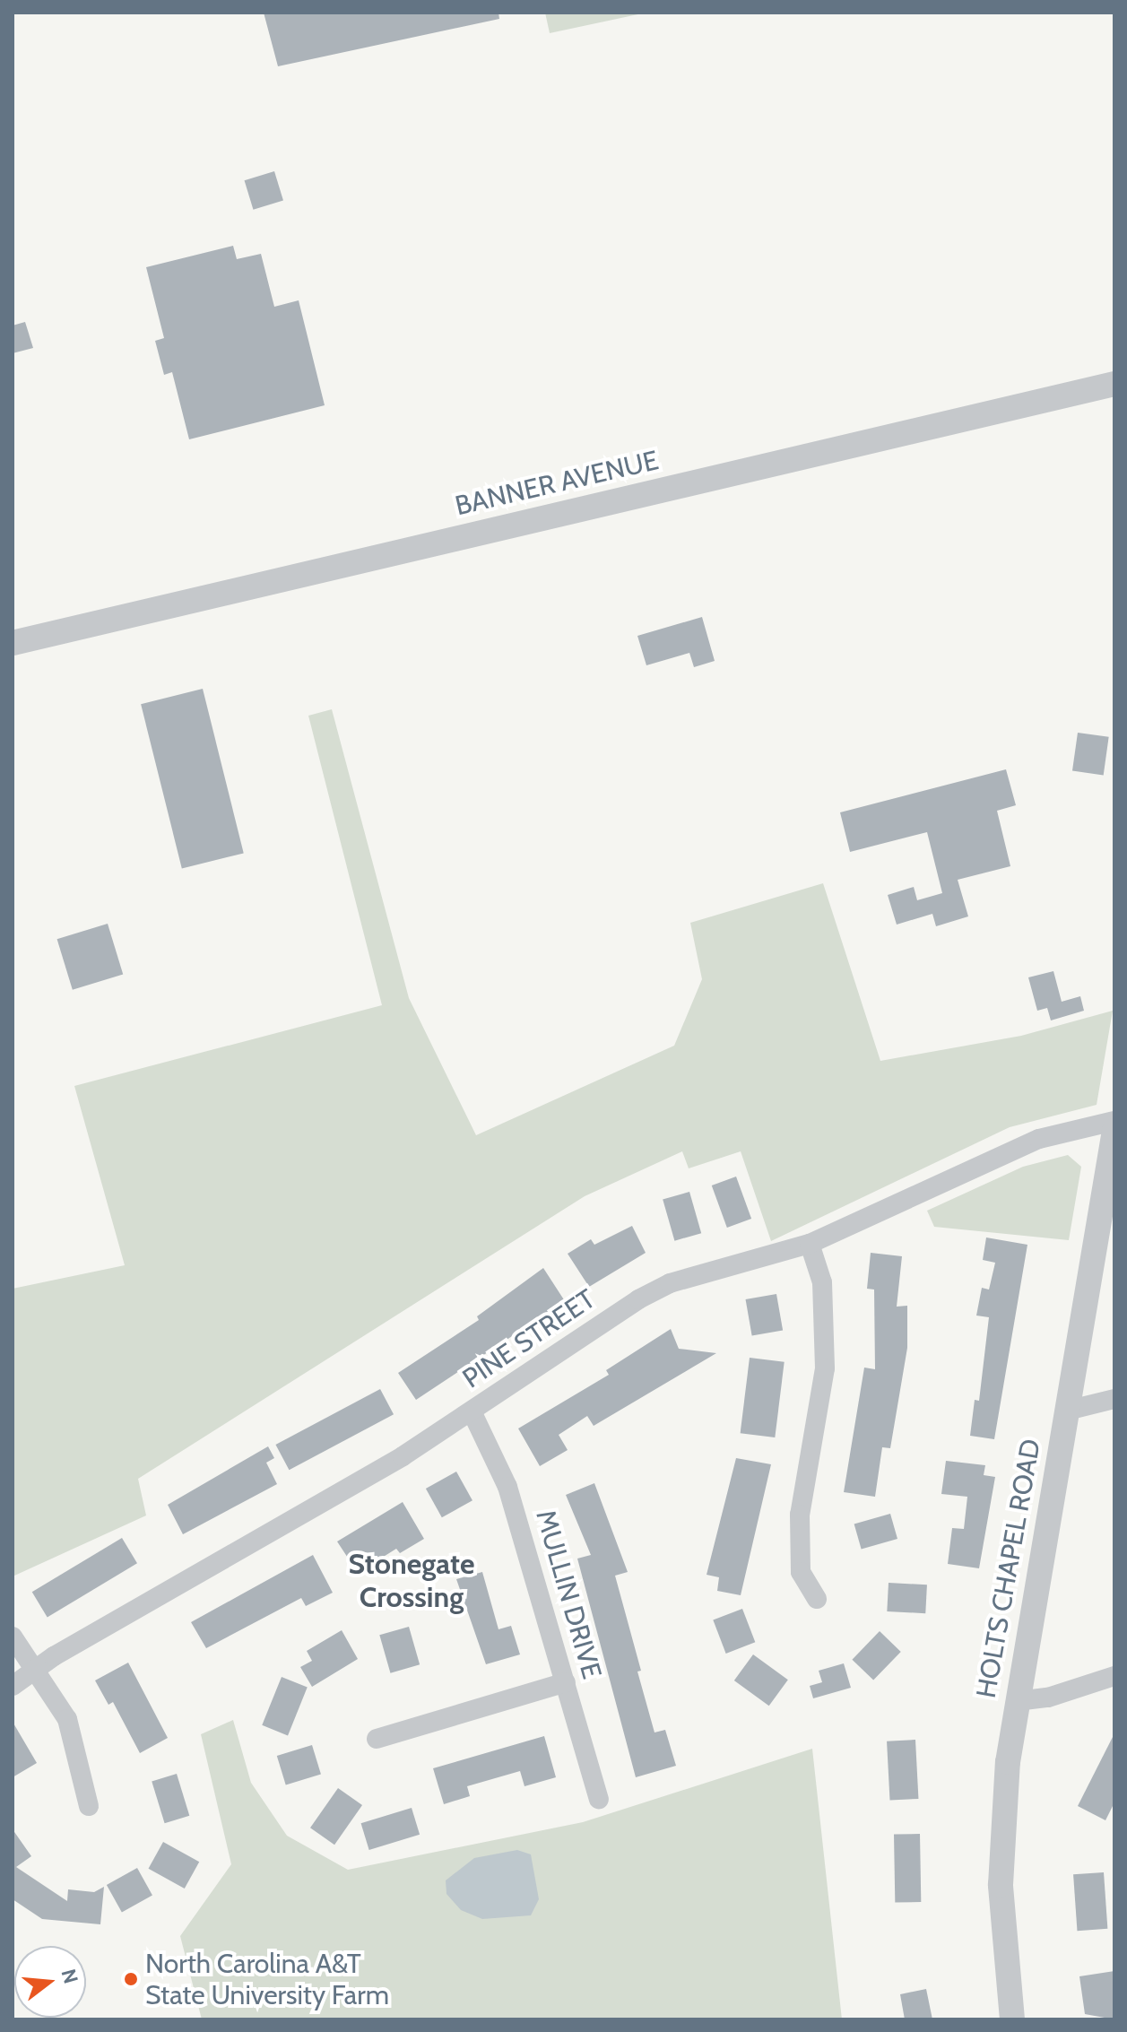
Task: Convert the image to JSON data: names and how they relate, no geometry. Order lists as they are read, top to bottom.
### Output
{
  "streets": {
    "street": [
      "BANNER AVENUE",
      "PINE STREET",
      "HOLTS CHAPEL ROAD",
      "MULLIN DRIVE"
    ]
  },
  "crossings": [
    ["PINE STREET", "MULLIN DRIVE"]
  ],
  "districts": ["Stonegate Crossing"],
  "places": ["North Carolina A&T State University Farm"],
  "north": "right"
}
